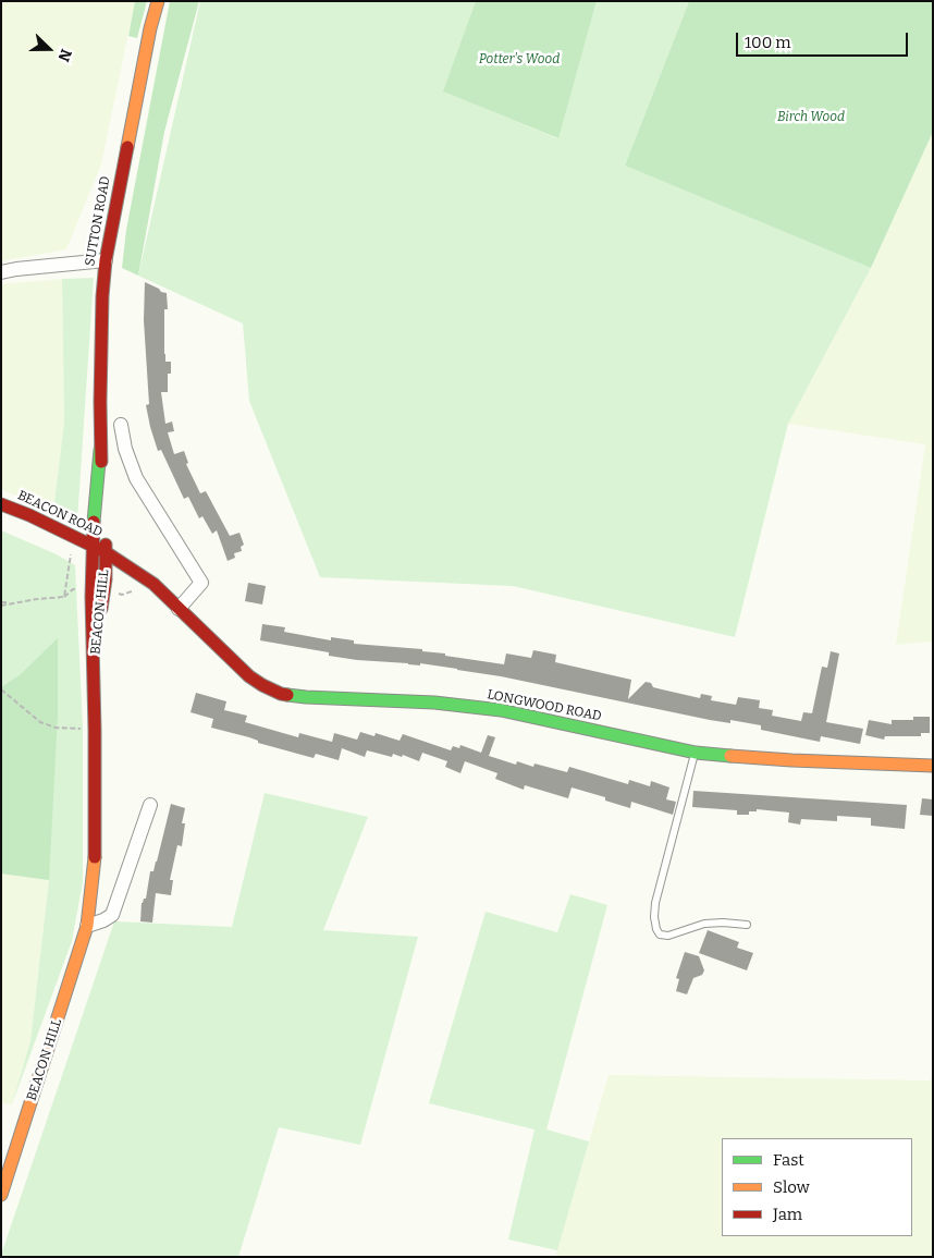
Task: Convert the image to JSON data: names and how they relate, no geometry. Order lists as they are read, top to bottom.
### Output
{
  "streets": {
    "main road": [
      "SUTTON ROAD",
      "BEACON ROAD",
      "BEACON HILL",
      "LONGWOOD ROAD"
    ]
  },
  "crossings": [
    ["SUTTON ROAD", "BEACON ROAD"],
    ["SUTTON ROAD", "BEACON HILL"],
    ["SUTTON ROAD", "LONGWOOD ROAD"],
    ["BEACON ROAD", "BEACON HILL"],
    ["BEACON ROAD", "LONGWOOD ROAD"],
    ["BEACON HILL", "LONGWOOD ROAD"]
  ],
  "parks": ["Potter's Wood", "Birch Wood"],
  "legend": ["Fast", "Slow", "Jam"],
  "scale_bar": "100 m",
  "north": "right"
}
